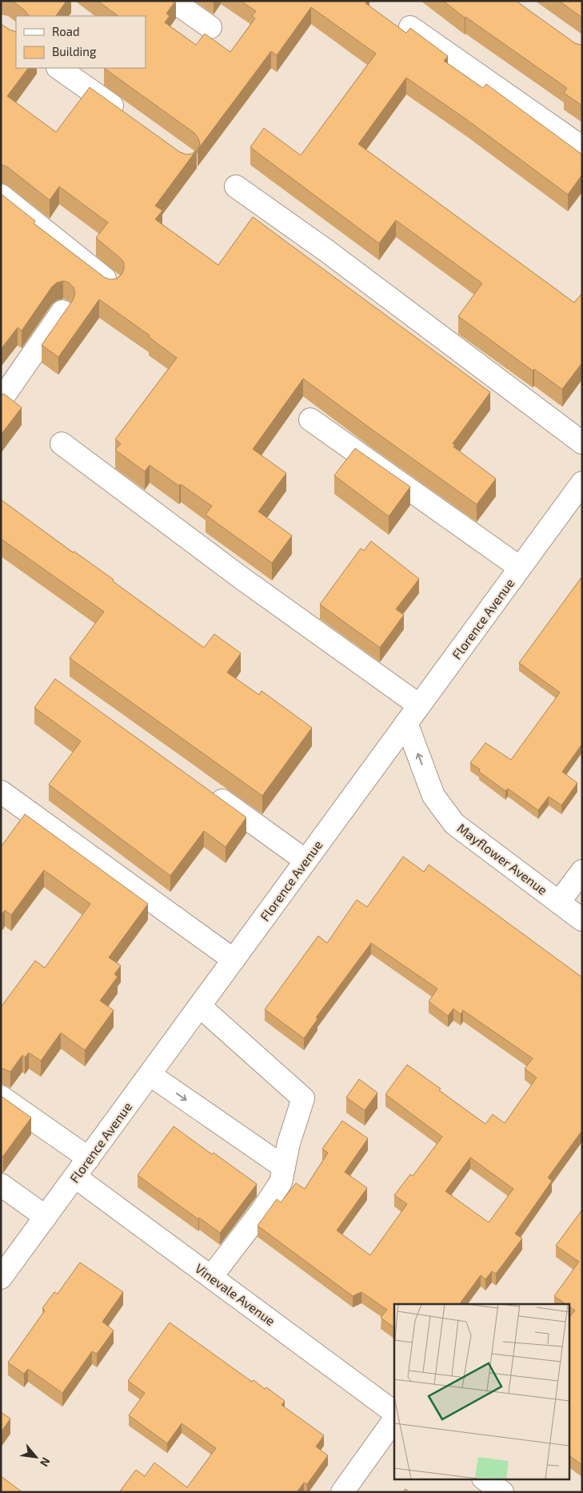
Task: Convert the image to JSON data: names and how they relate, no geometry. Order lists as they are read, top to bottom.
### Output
{
  "streets": {
    "main road": ["Florence Avenue", "Mayflower Avenue", "Vinevale Avenue"]
  },
  "crossings": [
    ["Florence Avenue", "Mayflower Avenue"],
    ["Florence Avenue", "Vinevale Avenue"]
  ],
  "legend": ["Road", "Building"],
  "north": "bottom right"
}
